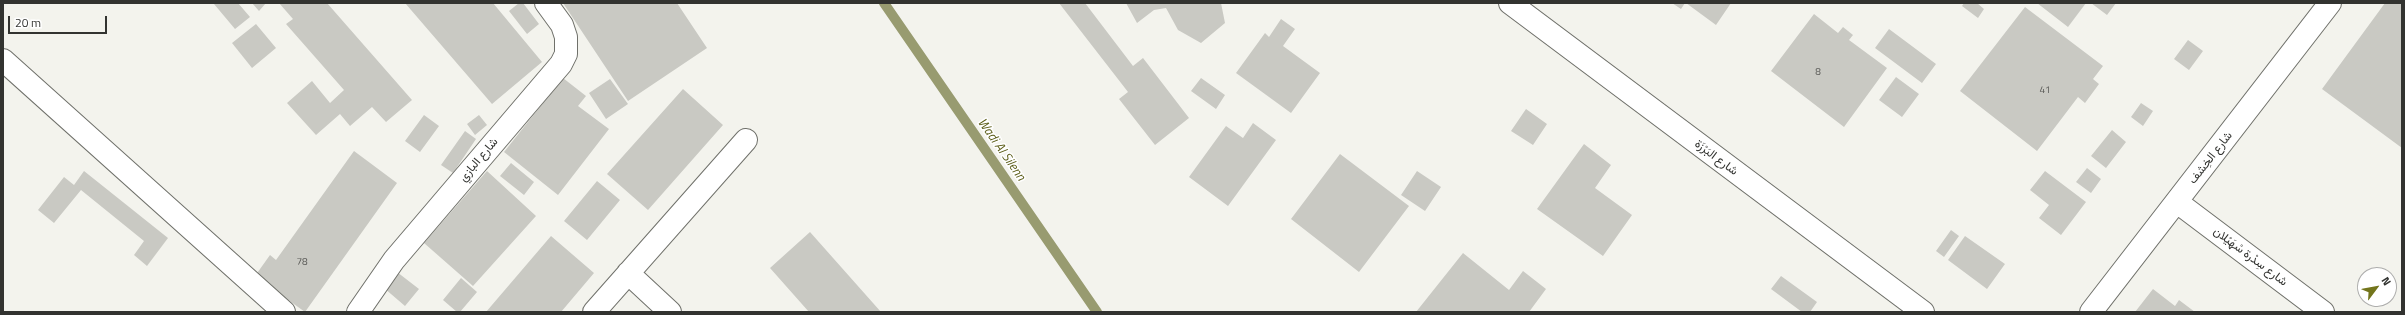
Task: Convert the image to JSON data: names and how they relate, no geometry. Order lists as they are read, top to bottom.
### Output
{
  "streets": {
    "street": [
      "شارع البَرْزَة",
      "شارع الخِشف",
      "شارع البازي",
      "شارع سِدْرة سْهَيْلان"
    ]
  },
  "crossings": [
    ["شارع الخِشف", "شارع سِدْرة سْهَيْلان"]
  ],
  "water": ["Wadi Al Silenn"],
  "house_numbers": ["8", "41", "78"],
  "scale_bar": "20 m",
  "north": "top right"
}
